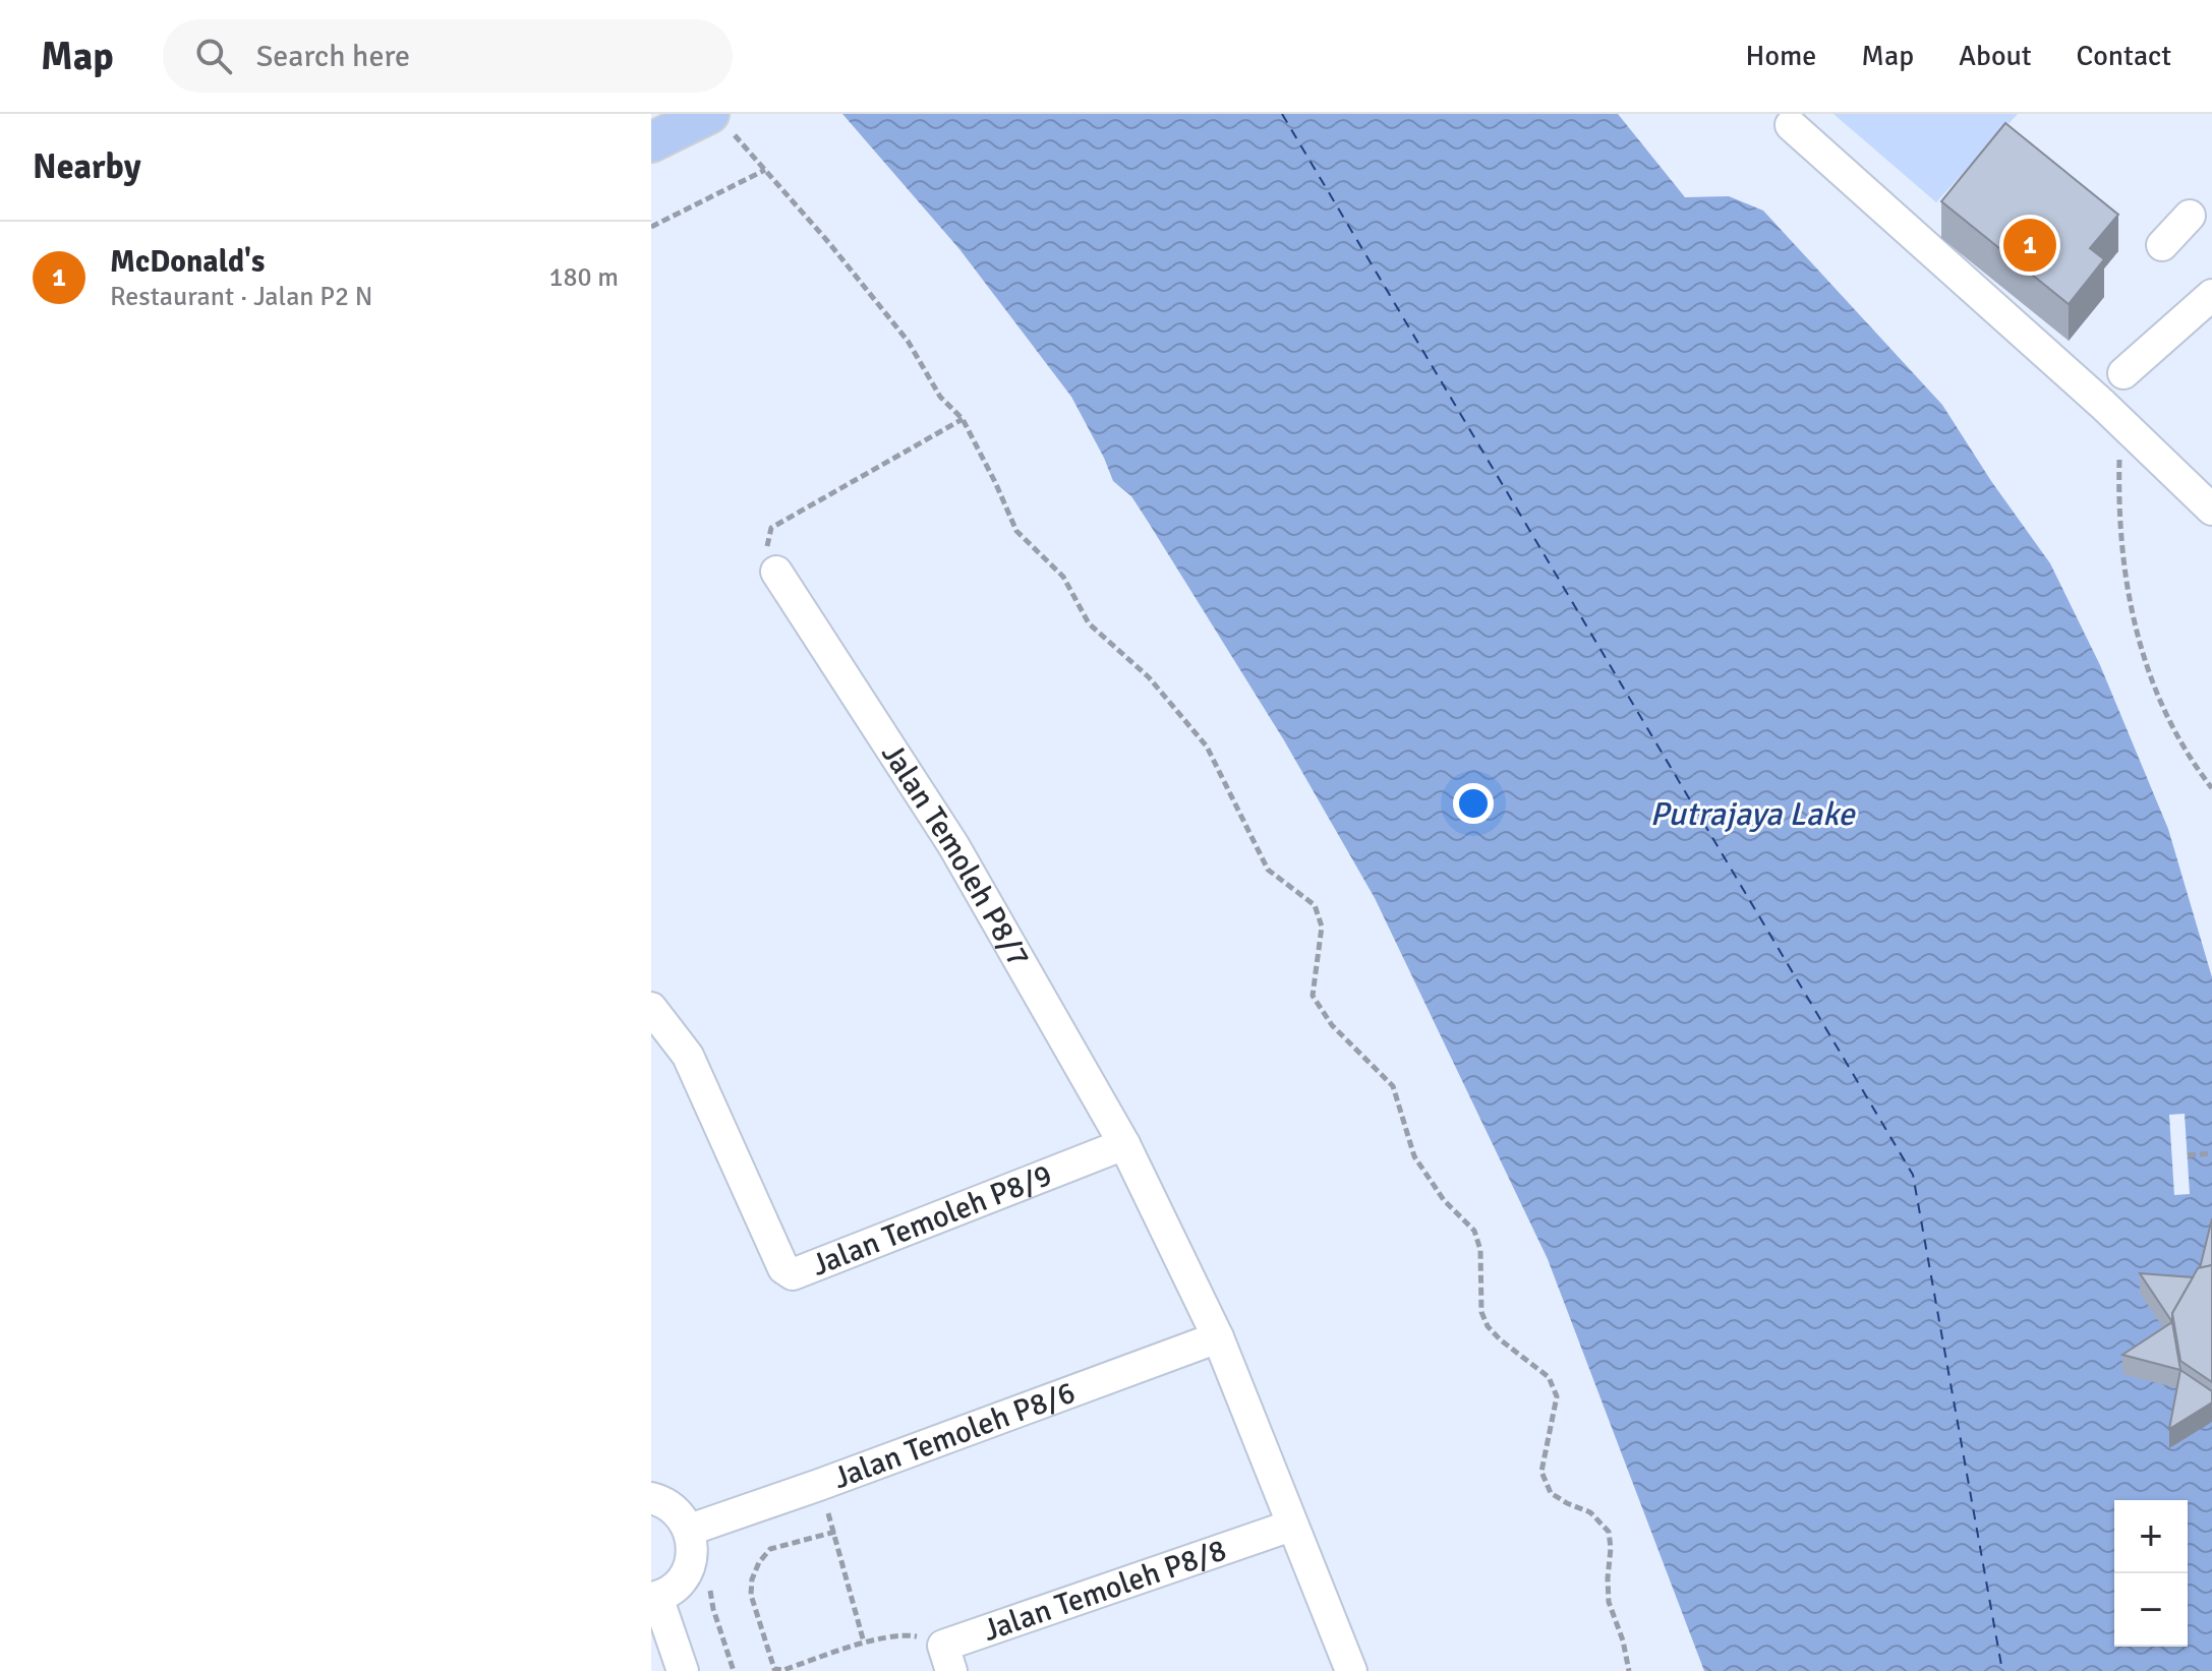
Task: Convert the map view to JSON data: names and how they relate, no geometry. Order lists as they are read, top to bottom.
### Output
{
  "streets": {
    "street": [
      "Jalan Temoleh P8/7",
      "Jalan Temoleh P8/9",
      "Jalan Temoleh P8/6",
      "Jalan Temoleh P8/8"
    ]
  },
  "crossings": [
    ["Jalan Temoleh P8/7", "Jalan Temoleh P8/9"],
    ["Jalan Temoleh P8/7", "Jalan Temoleh P8/6"],
    ["Jalan Temoleh P8/7", "Jalan Temoleh P8/8"]
  ],
  "water": ["Putrajaya Lake"],
  "page": {
    "header": "Map",
    "search": "Search here",
    "nav": [
      "Home",
      "Map",
      "About",
      "Contact"
    ],
    "heading": "Nearby",
    "pins": "1",
    "list": [
      {
        "mark": "1",
        "name": "McDonald's",
        "note": "Restaurant · Jalan P2 N",
        "value": "180 m"
      }
    ],
    "map_buttons": ["+", "−"]
  }
}
